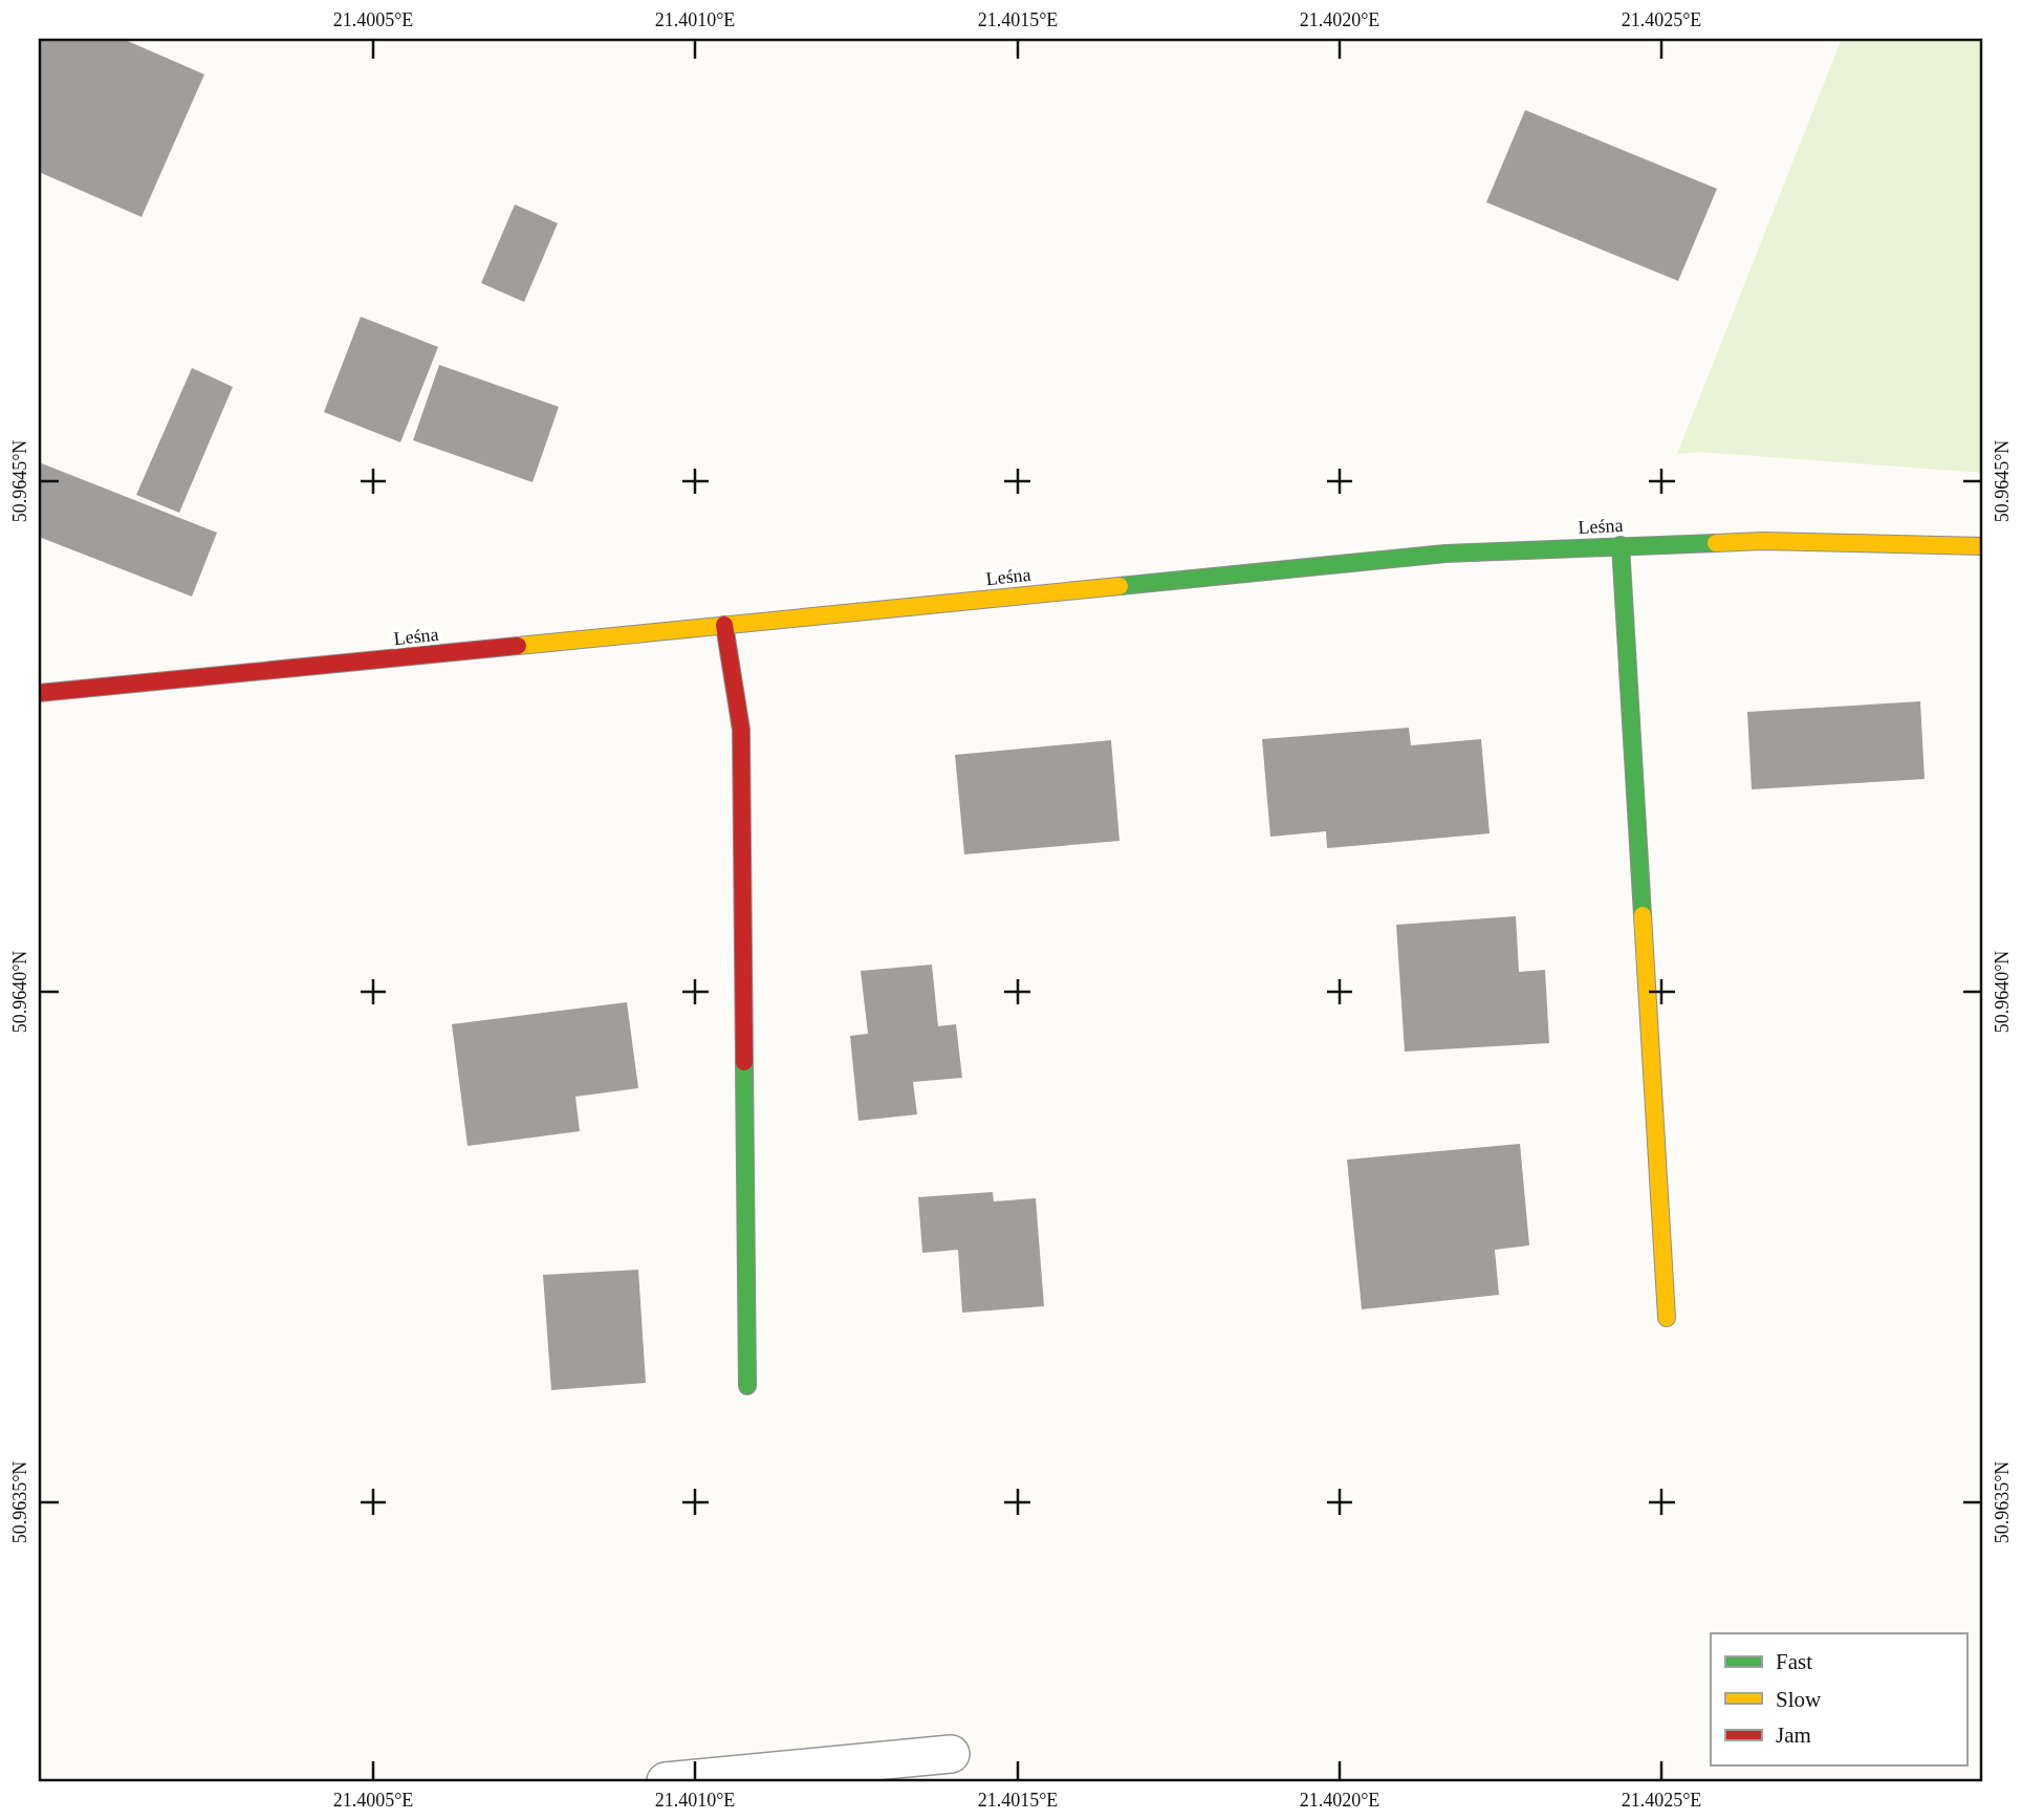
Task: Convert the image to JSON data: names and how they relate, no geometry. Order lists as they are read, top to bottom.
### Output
{
  "streets": {
    "street": ["Leśna"]
  },
  "legend": ["Fast", "Slow", "Jam"],
  "coordinates": [
    "21.4005°E",
    "21.4010°E",
    "21.4015°E",
    "21.4020°E",
    "21.4025°E",
    "50.9645°N",
    "50.9640°N",
    "50.9635°N"
  ]
}
